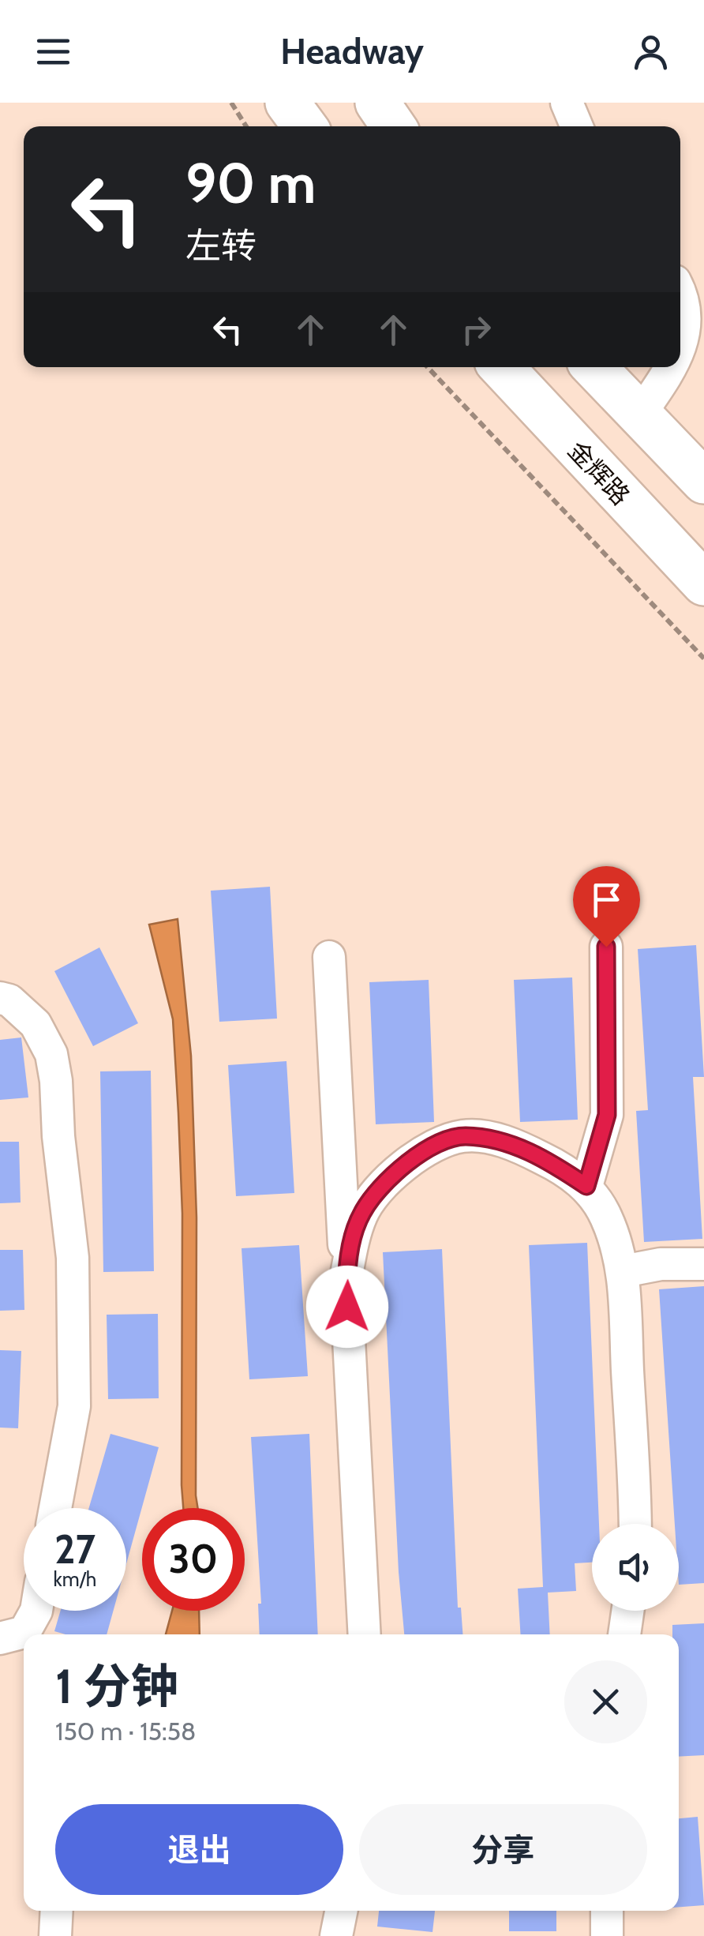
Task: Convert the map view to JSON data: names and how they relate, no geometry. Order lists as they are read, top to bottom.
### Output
{
  "streets": {
    "main road": ["金辉路"]
  },
  "page": {
    "header": "Headway",
    "turn": ["90 m", "左转"],
    "speed": "27 km/h",
    "limit": "30",
    "heading": ["1 分钟", "150 m · 15:58"],
    "buttons": ["退出", "分享"]
  }
}
